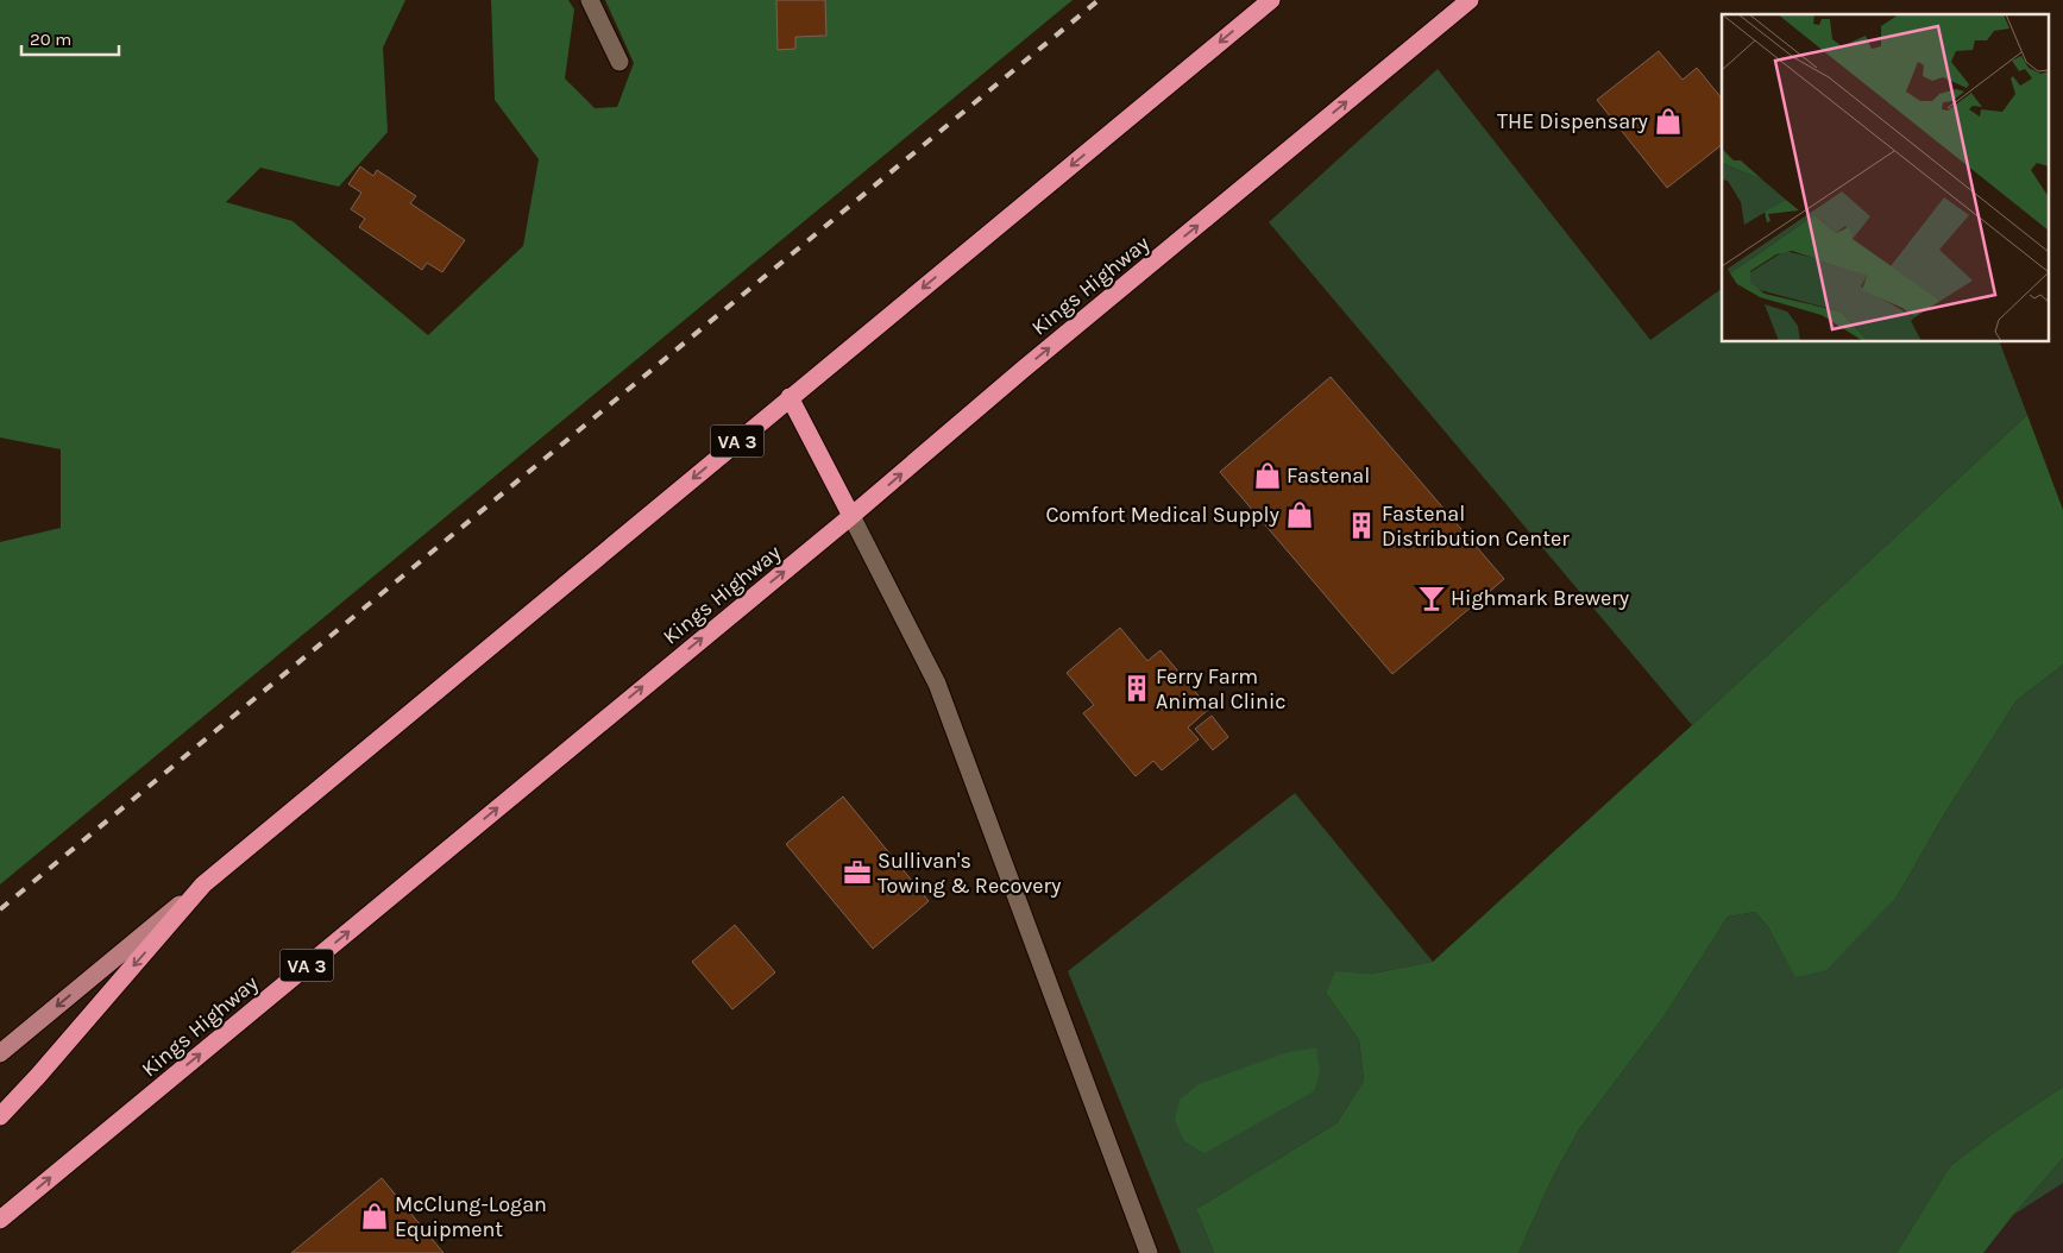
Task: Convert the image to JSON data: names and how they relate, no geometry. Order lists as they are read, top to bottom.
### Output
{
  "streets": {
    "highway": ["Kings Highway", "VA 3"]
  },
  "places": {
    "shop": [
      "THE Dispensary",
      "Fastenal",
      "Comfort Medical Supply",
      "McClung-Logan Equipment"
    ],
    "building": ["Fastenal Distribution Center", "Ferry Farm Animal Clinic"],
    "bar": ["Highmark Brewery"],
    "office": ["Sullivan's Towing & Recovery"]
  },
  "scale_bar": "20 m"
}
